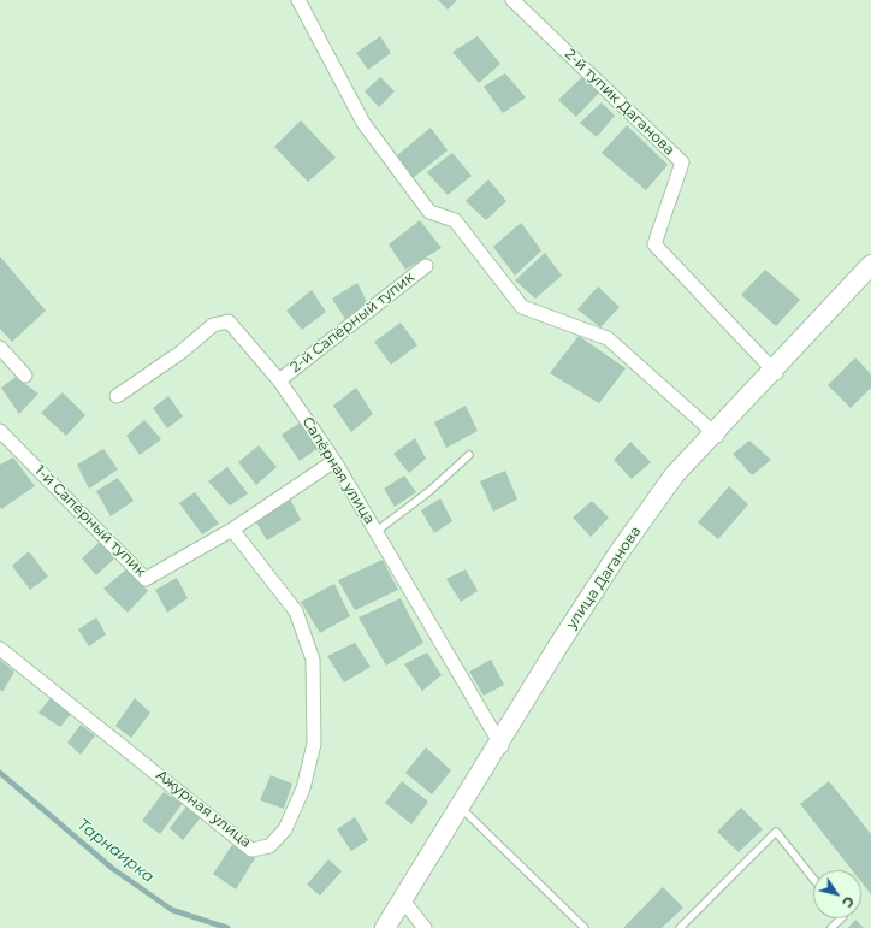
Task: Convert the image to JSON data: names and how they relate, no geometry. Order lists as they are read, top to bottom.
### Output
{
  "streets": {
    "main road": ["улица Даганова"],
    "street": [
      "2-й тупик Даганова",
      "2-й Сапёрный тупик",
      "Сапёрная улица",
      "1-й Сапёрный тупик",
      "Ажурная улица"
    ]
  },
  "crossings": [
    ["2-й тупик Даганова", "улица Даганова"],
    ["2-й Сапёрный тупик", "Сапёрная улица"],
    ["Сапёрная улица", "1-й Сапёрный тупик"],
    ["Сапёрная улица", "улица Даганова"],
    ["1-й Сапёрный тупик", "Ажурная улица"]
  ],
  "water": ["Тарнаирка"],
  "north": "bottom right"
}
